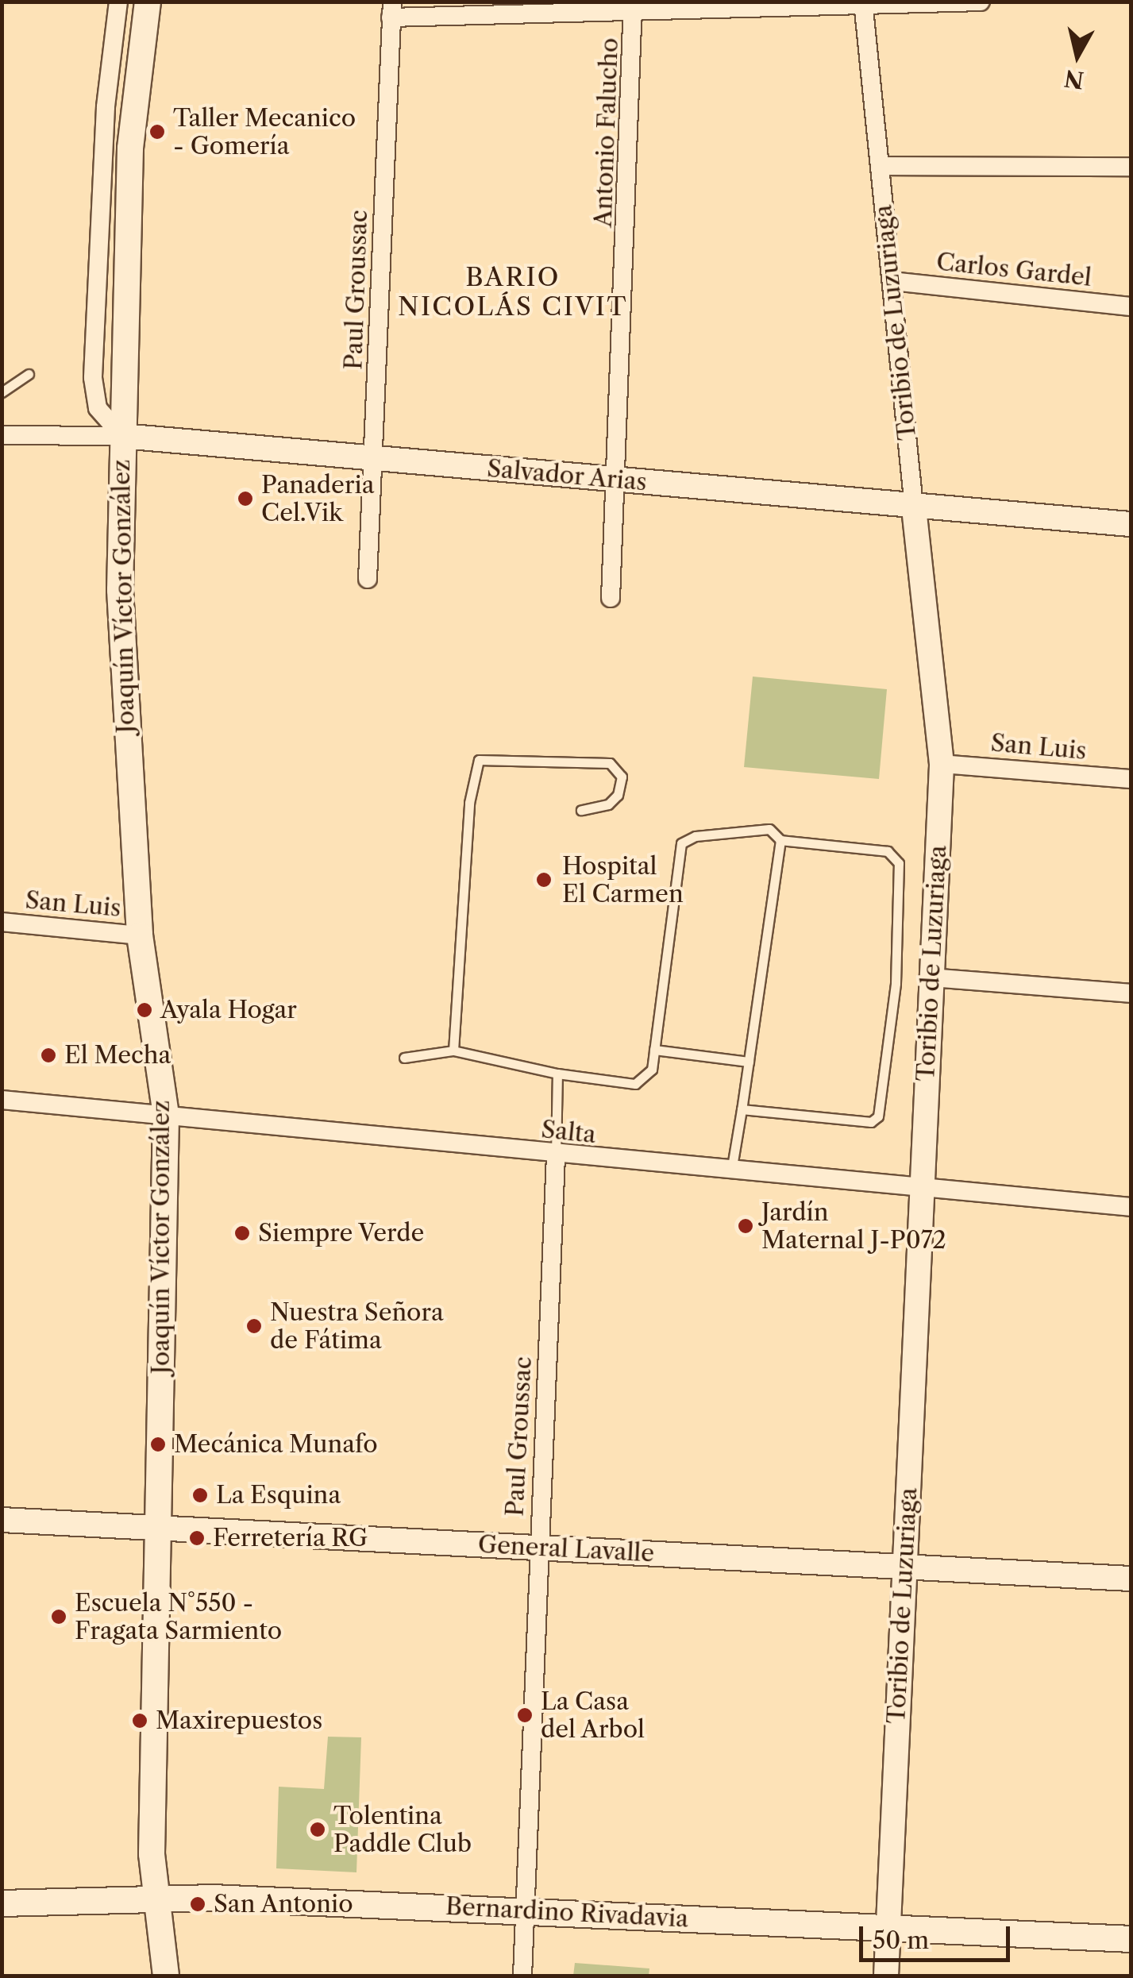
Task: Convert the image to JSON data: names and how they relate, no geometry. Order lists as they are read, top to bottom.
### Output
{
  "streets": {
    "main road": ["Joaquín Víctor González", "Bernardino Rivadavia"],
    "street": [
      "Antonio Falucho",
      "Carlos Gardel",
      "Paul Groussac",
      "Toribio de Luzuriaga",
      "Salvador Arias",
      "San Luis",
      "Salta",
      "General Lavalle"
    ]
  },
  "crossings": [
    ["Antonio Falucho", "Salvador Arias"],
    ["Carlos Gardel", "Toribio de Luzuriaga"],
    ["Paul Groussac", "Salvador Arias"],
    ["Paul Groussac", "Salta"],
    ["Paul Groussac", "General Lavalle"],
    ["Paul Groussac", "Bernardino Rivadavia"],
    ["Toribio de Luzuriaga", "Salvador Arias"],
    ["Toribio de Luzuriaga", "San Luis"],
    ["Toribio de Luzuriaga", "Salta"],
    ["Toribio de Luzuriaga", "General Lavalle"],
    ["Toribio de Luzuriaga", "Bernardino Rivadavia"],
    ["Salvador Arias", "Joaquín Víctor González"],
    ["Joaquín Víctor González", "San Luis"],
    ["Joaquín Víctor González", "Salta"],
    ["Joaquín Víctor González", "General Lavalle"],
    ["Joaquín Víctor González", "Bernardino Rivadavia"]
  ],
  "districts": ["BARIO NICOLÁS CIVIT"],
  "places": [
    "Taller Mecanico - Gomería",
    "Panaderia Cel.Vik",
    "Hospital El Carmen",
    "Ayala Hogar",
    "El Mecha",
    "Jardín Maternal J-P072",
    "Siempre Verde",
    "Nuestra Señora de Fátima",
    "Mecánica Munafo",
    "La Esquina",
    "Ferretería RG",
    "Escuela N°550 - Fragata Sarmiento",
    "La Casa del Arbol",
    "Maxirepuestos",
    "Tolentina Paddle Club",
    "San Antonio"
  ],
  "scale_bar": "50 m",
  "north": "bottom"
}
